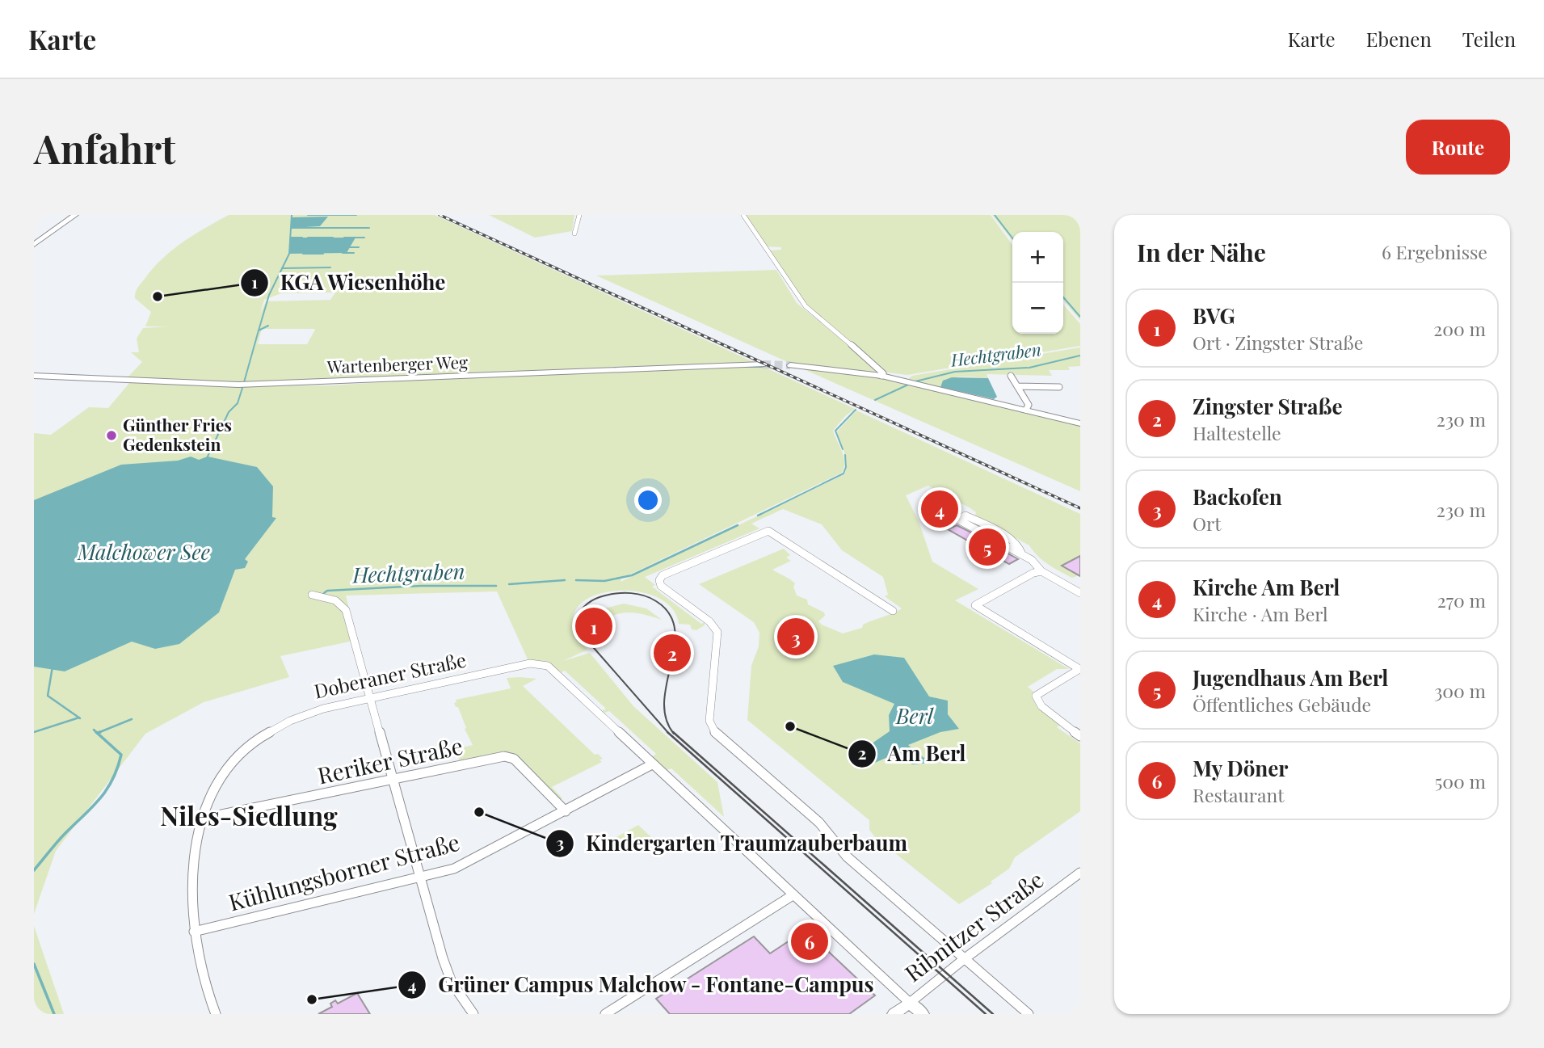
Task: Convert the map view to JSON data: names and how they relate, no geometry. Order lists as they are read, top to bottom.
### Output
{
  "streets": {
    "main road": ["Wartenberger Weg"],
    "street": [
      "Doberaner Straße",
      "Reriker Straße",
      "Kühlungsborner Straße",
      "Ribnitzer Straße"
    ]
  },
  "crossings": [
    ["Doberaner Straße", "Reriker Straße"],
    ["Doberaner Straße", "Kühlungsborner Straße"],
    ["Reriker Straße", "Kühlungsborner Straße"]
  ],
  "districts": ["Niles-Siedlung"],
  "water": ["Hechtgraben", "Malchower See", "Berl"],
  "places": [
    "KGA Wiesenhöhe",
    "Günther Fries Gedenkstein",
    "Am Berl",
    "Kindergarten Traumzauberbaum",
    "Grüner Campus Malchow - Fontane-Campus"
  ],
  "page": {
    "header": "Karte",
    "nav": ["Karte", "Ebenen", "Teilen"],
    "buttons": "Route",
    "title": "Anfahrt",
    "heading": ["In der Nähe", "6 Ergebnisse"],
    "map_buttons": ["+", "−"],
    "list": [
      {
        "mark": "1",
        "name": "BVG",
        "note": "Ort · Zingster Straße",
        "value": "200 m"
      },
      {
        "mark": "2",
        "name": "Zingster Straße",
        "note": "Haltestelle",
        "value": "230 m"
      },
      {
        "mark": "3",
        "name": "Backofen",
        "note": "Ort",
        "value": "230 m"
      },
      {
        "mark": "4",
        "name": "Kirche Am Berl",
        "note": "Kirche · Am Berl",
        "value": "270 m"
      },
      {
        "mark": "5",
        "name": "Jugendhaus Am Berl",
        "note": "Öffentliches Gebäude",
        "value": "300 m"
      },
      {
        "mark": "6",
        "name": "My Döner",
        "note": "Restaurant",
        "value": "500 m"
      }
    ],
    "pins": [
      "4",
      "5",
      "1",
      "3",
      "2",
      "6"
    ]
  }
}
